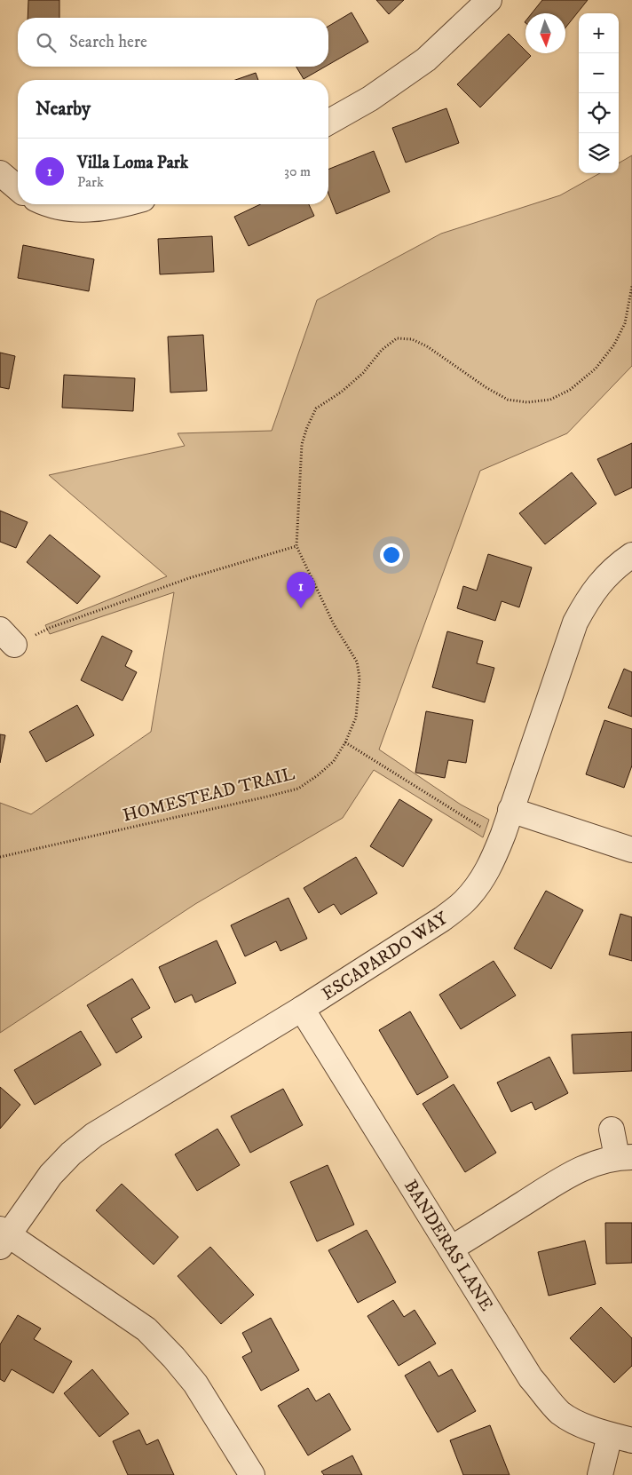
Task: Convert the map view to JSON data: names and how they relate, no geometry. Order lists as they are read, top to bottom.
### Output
{
  "streets": {
    "street": ["ESCAPARDO WAY", "BANDERAS LANE"],
    "path": ["HOMESTEAD TRAIL"]
  },
  "crossings": [
    ["ESCAPARDO WAY", "BANDERAS LANE"]
  ],
  "north": "bottom",
  "page": {
    "map_buttons": ["+", "−"],
    "search": "Search here",
    "heading": "Nearby",
    "list": [
      {
        "mark": "1",
        "name": "Villa Loma Park",
        "note": "Park",
        "value": "30 m"
      }
    ],
    "pins": "1"
  }
}
